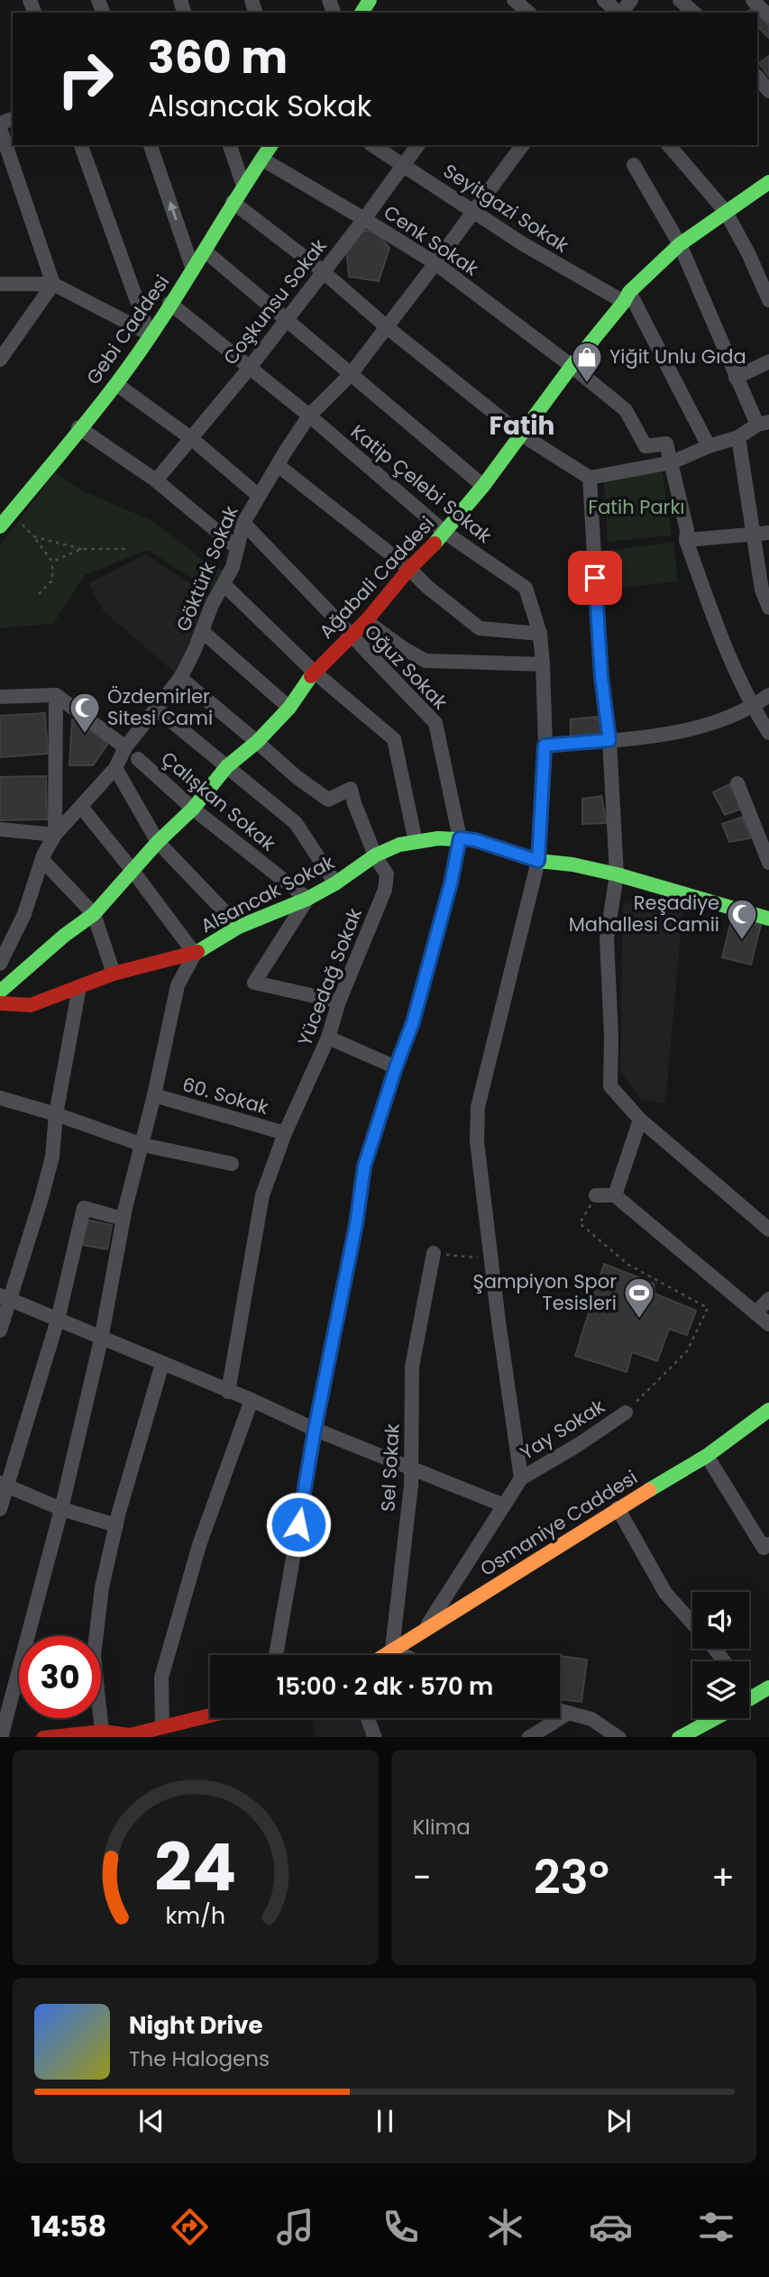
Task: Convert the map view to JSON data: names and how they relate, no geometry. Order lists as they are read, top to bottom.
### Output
{
  "streets": {
    "street": [
      "Seyitgazi Sokak",
      "Cenk Sokak",
      "Coşkunsu Sokak",
      "Gebi Caddesi",
      "Katip Çelebi Sokak",
      "Göktürk Sokak",
      "Ağabali Caddesi",
      "Oğuz Sokak",
      "Çalışkan Sokak",
      "Alsancak Sokak",
      "Yücedağ Sokak",
      "60. Sokak",
      "Yay Sokak",
      "Sel Sokak",
      "Osmaniye Caddesi"
    ]
  },
  "crossings": [
    ["Seyitgazi Sokak", "Coşkunsu Sokak"],
    ["Seyitgazi Sokak", "Göktürk Sokak"],
    ["Seyitgazi Sokak", "Ağabali Caddesi"],
    ["Cenk Sokak", "Coşkunsu Sokak"],
    ["Cenk Sokak", "Gebi Caddesi"],
    ["Cenk Sokak", "Göktürk Sokak"],
    ["Cenk Sokak", "Ağabali Caddesi"],
    ["Coşkunsu Sokak", "Katip Çelebi Sokak"],
    ["Gebi Caddesi", "Katip Çelebi Sokak"],
    ["Katip Çelebi Sokak", "Göktürk Sokak"],
    ["Katip Çelebi Sokak", "Ağabali Caddesi"],
    ["Katip Çelebi Sokak", "Alsancak Sokak"],
    ["Katip Çelebi Sokak", "Yay Sokak"],
    ["Göktürk Sokak", "Oğuz Sokak"],
    ["Göktürk Sokak", "Yücedağ Sokak"],
    ["Ağabali Caddesi", "Oğuz Sokak"],
    ["Ağabali Caddesi", "Çalışkan Sokak"],
    ["Ağabali Caddesi", "Yücedağ Sokak"],
    ["Oğuz Sokak", "Alsancak Sokak"],
    ["Çalışkan Sokak", "Alsancak Sokak"],
    ["Alsancak Sokak", "Yücedağ Sokak"],
    ["Yücedağ Sokak", "60. Sokak"],
    ["Yay Sokak", "Osmaniye Caddesi"],
    ["Sel Sokak", "Osmaniye Caddesi"]
  ],
  "districts": ["Fatih"],
  "parks": ["Fatih Parkı"],
  "places": {
    "shop": ["Yiğit Unlu Gıda"],
    "mosque": ["Özdemirler Sitesi Cami", "Reşadiye Mahallesi Camii"],
    "sports": ["Şampiyon Spor Tesisleri"]
  },
  "page": {
    "turn": ["360 m", "Alsancak Sokak"],
    "limit": "30",
    "trip": "15:00 · 2 dk · 570 m",
    "tile": "Klima",
    "heat": ["−", "23°", "+"],
    "song": ["Night Drive", "The Halogens"],
    "tabs": "14:58",
    "gauge": ["24", "km/h"]
  }
}
